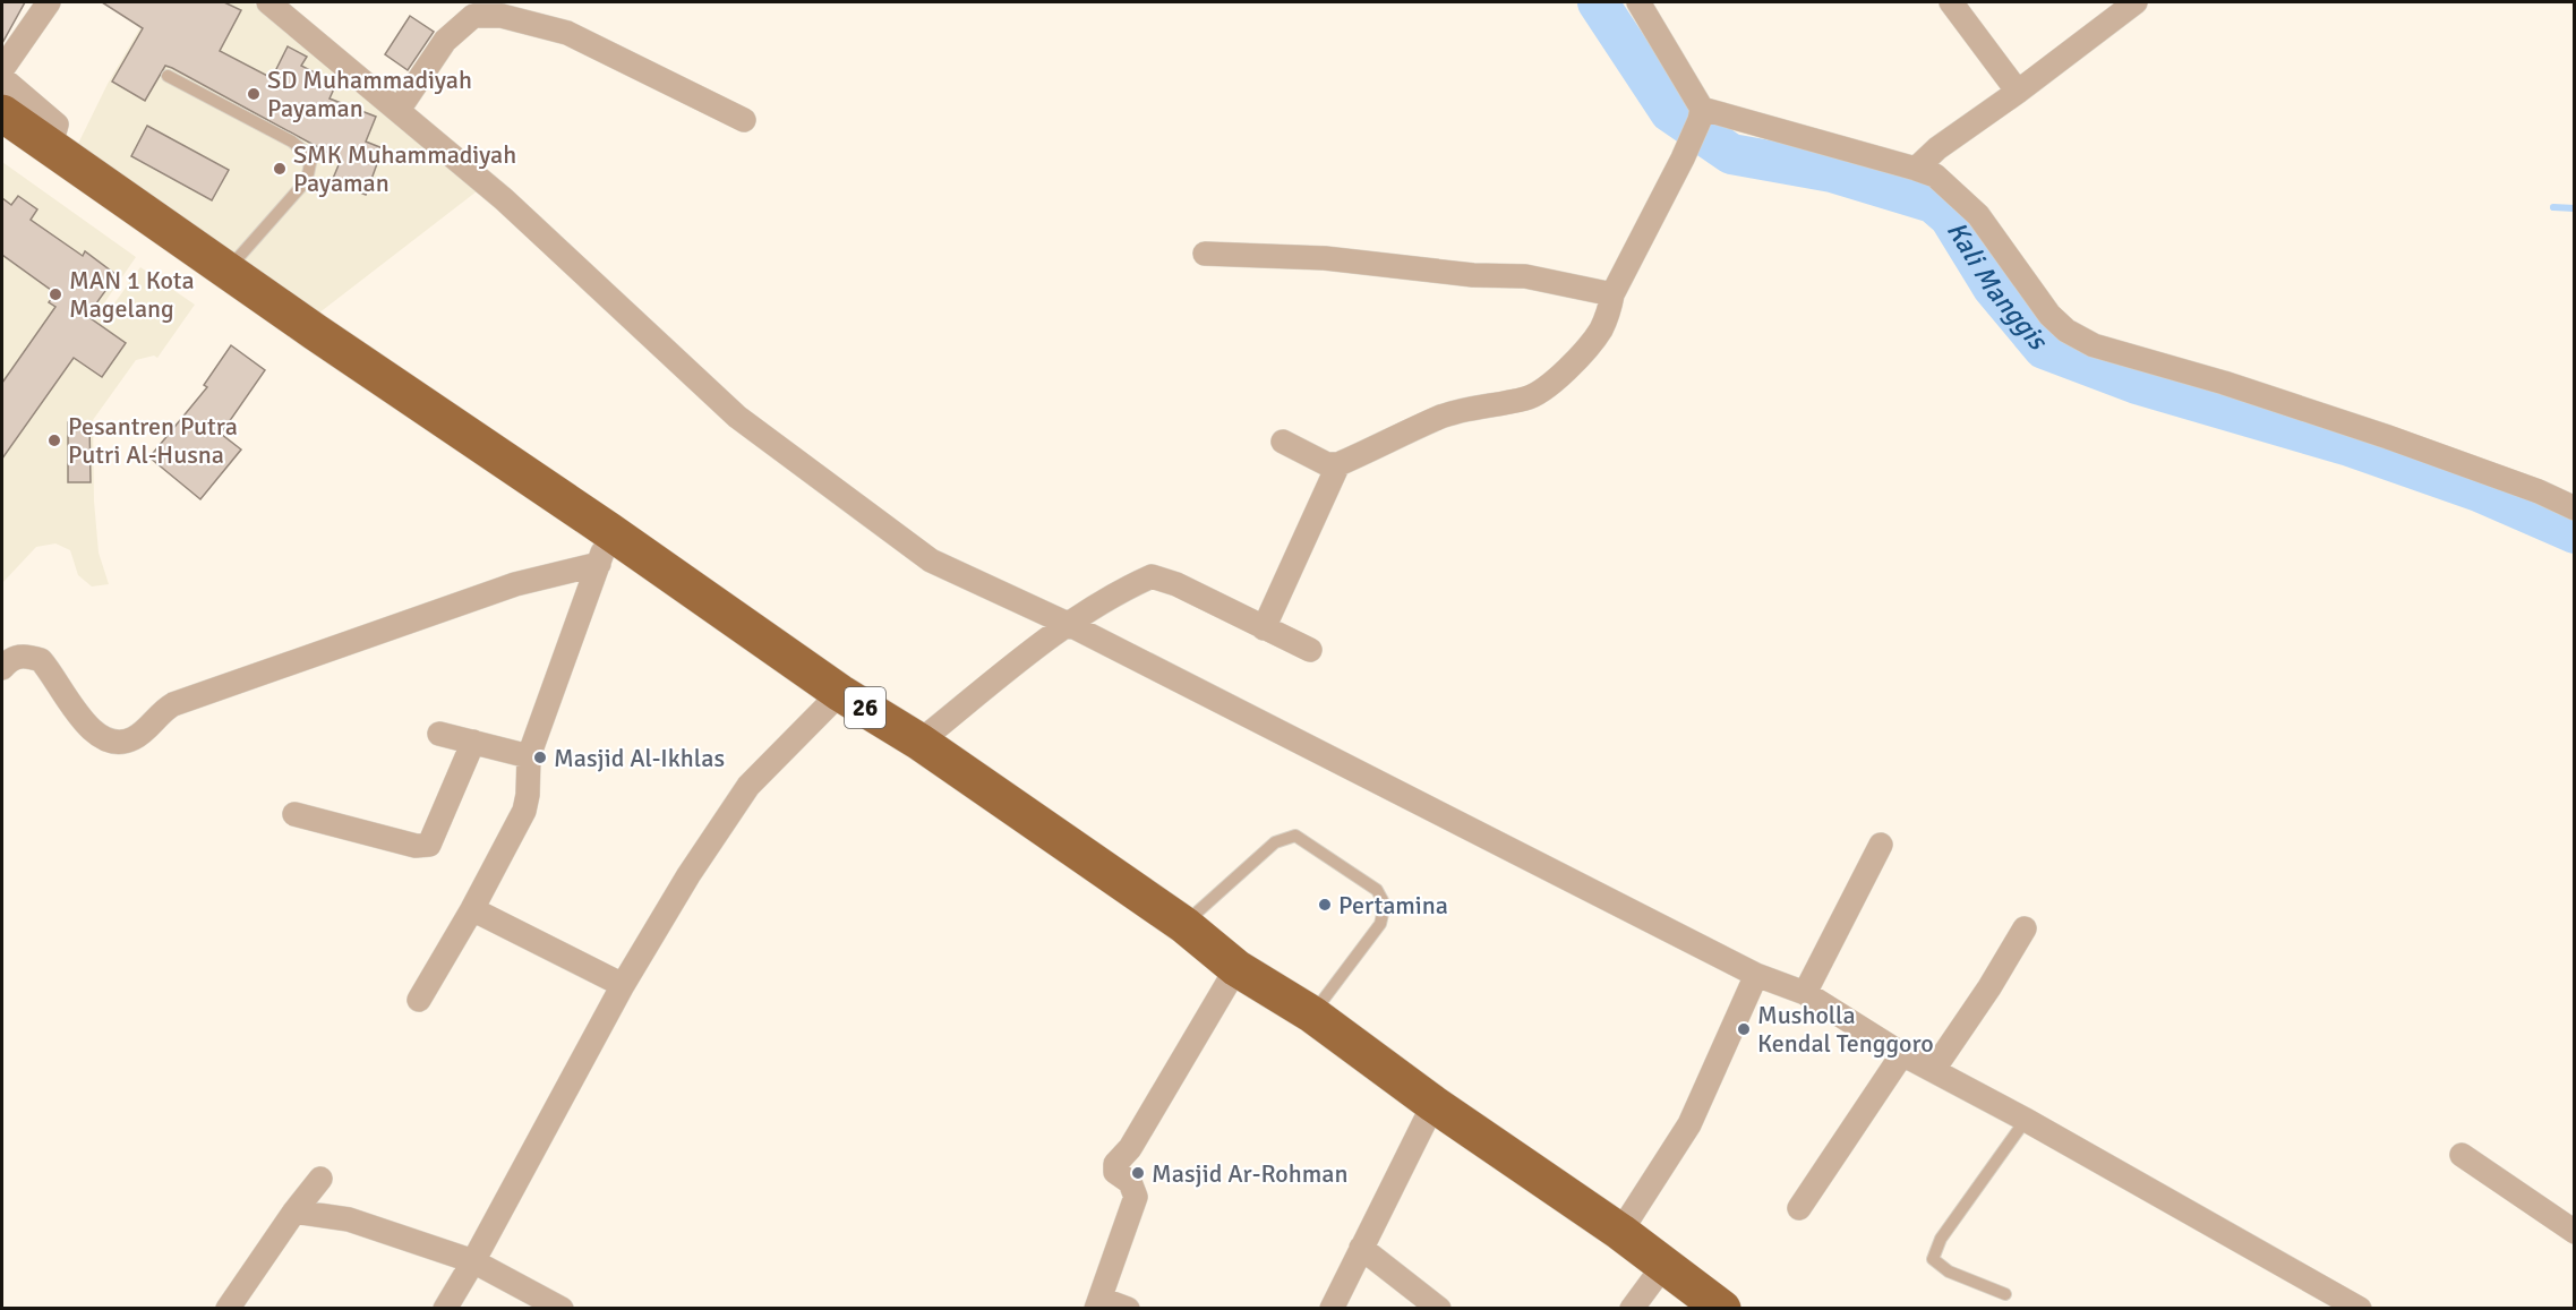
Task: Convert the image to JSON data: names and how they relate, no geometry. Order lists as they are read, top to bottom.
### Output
{
  "streets": {
    "highway": ["26"]
  },
  "water": ["Kali Manggis"],
  "places": [
    "SD Muhammadiyah Payaman",
    "SMK Muhammadiyah Payaman",
    "MAN 1 Kota Magelang",
    "Pesantren Putra Putri Al-Husna",
    "Masjid Al-Ikhlas",
    "Pertamina",
    "Musholla Kendal Tenggoro",
    "Masjid Ar-Rohman"
  ]
}
